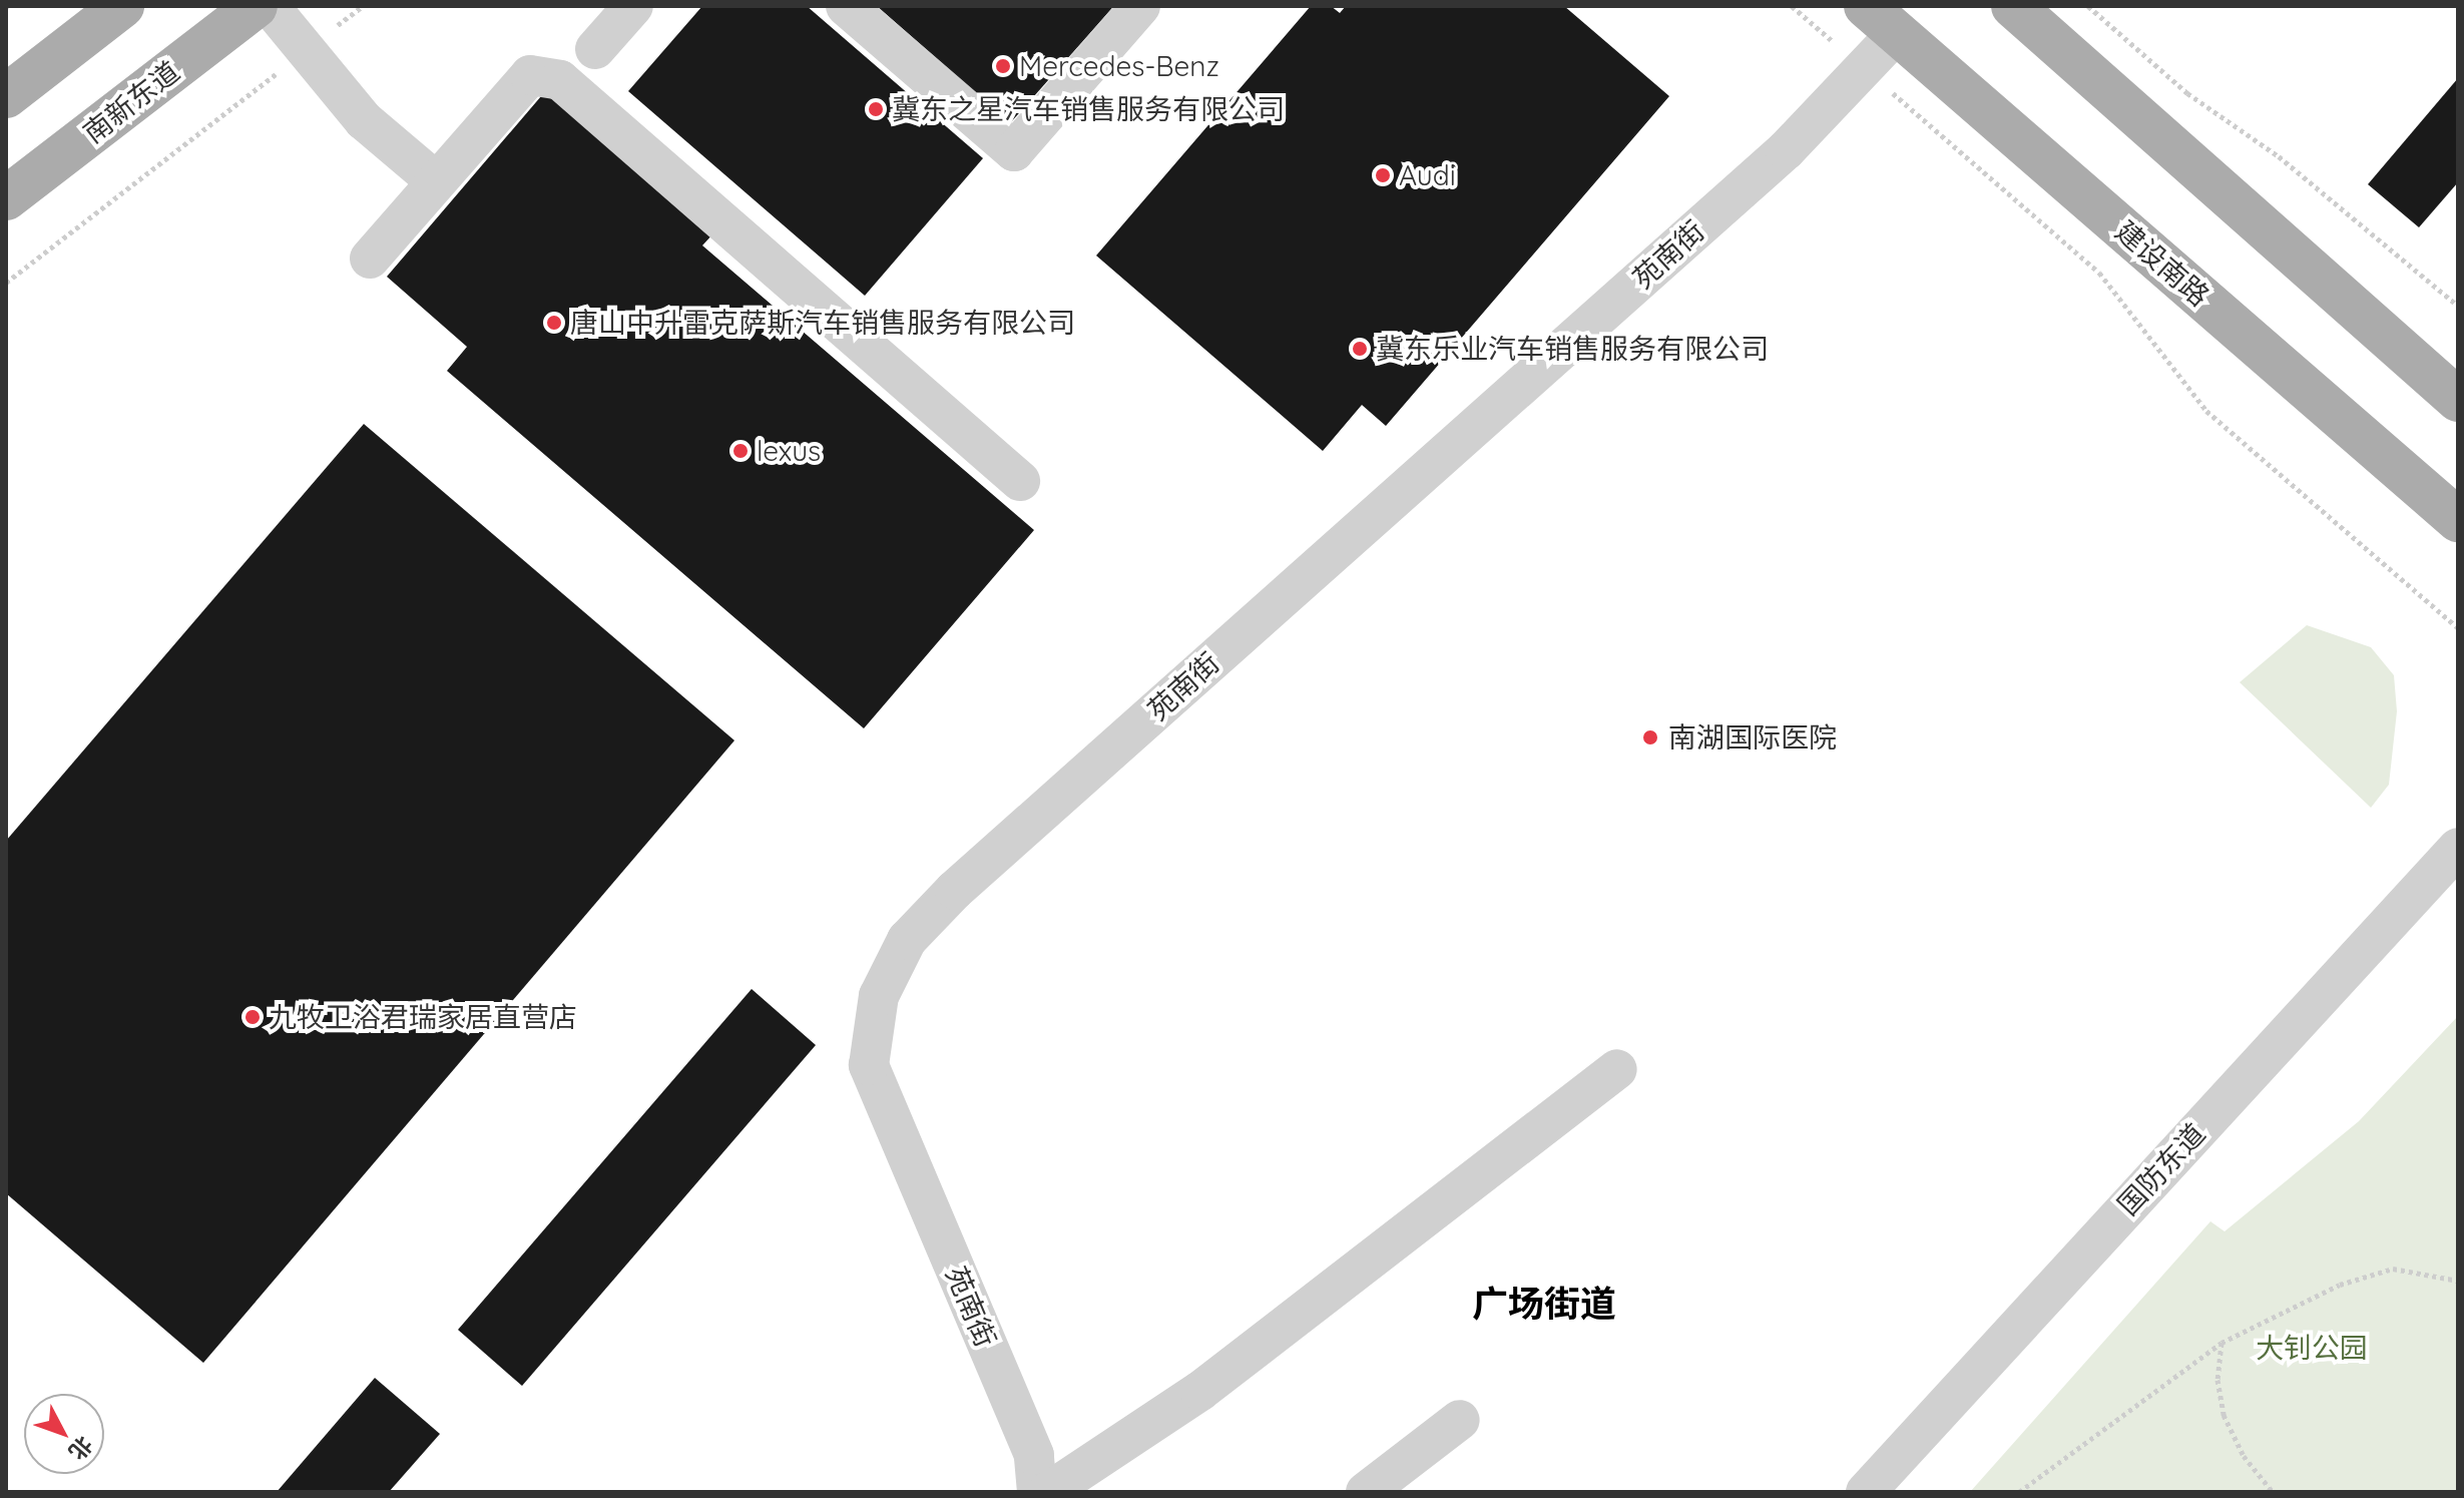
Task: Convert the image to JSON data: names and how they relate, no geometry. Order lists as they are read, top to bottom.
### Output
{
  "streets": {
    "main road": ["南新东道", "建设南路"],
    "street": ["苑南街", "国防东道"]
  },
  "crossings": [
    ["苑南街", "建设南路"]
  ],
  "districts": ["广场街道"],
  "parks": ["大钊公园"],
  "places": [
    "Mercedes-Benz",
    "冀东之星汽车销售服务有限公司",
    "Audi",
    "唐山中升雷克萨斯汽车销售服务有限公司",
    "冀东乐业汽车销售服务有限公司",
    "lexus",
    "南湖国际医院",
    "九牧卫浴君瑞家居直营店"
  ],
  "north": "bottom right"
}
